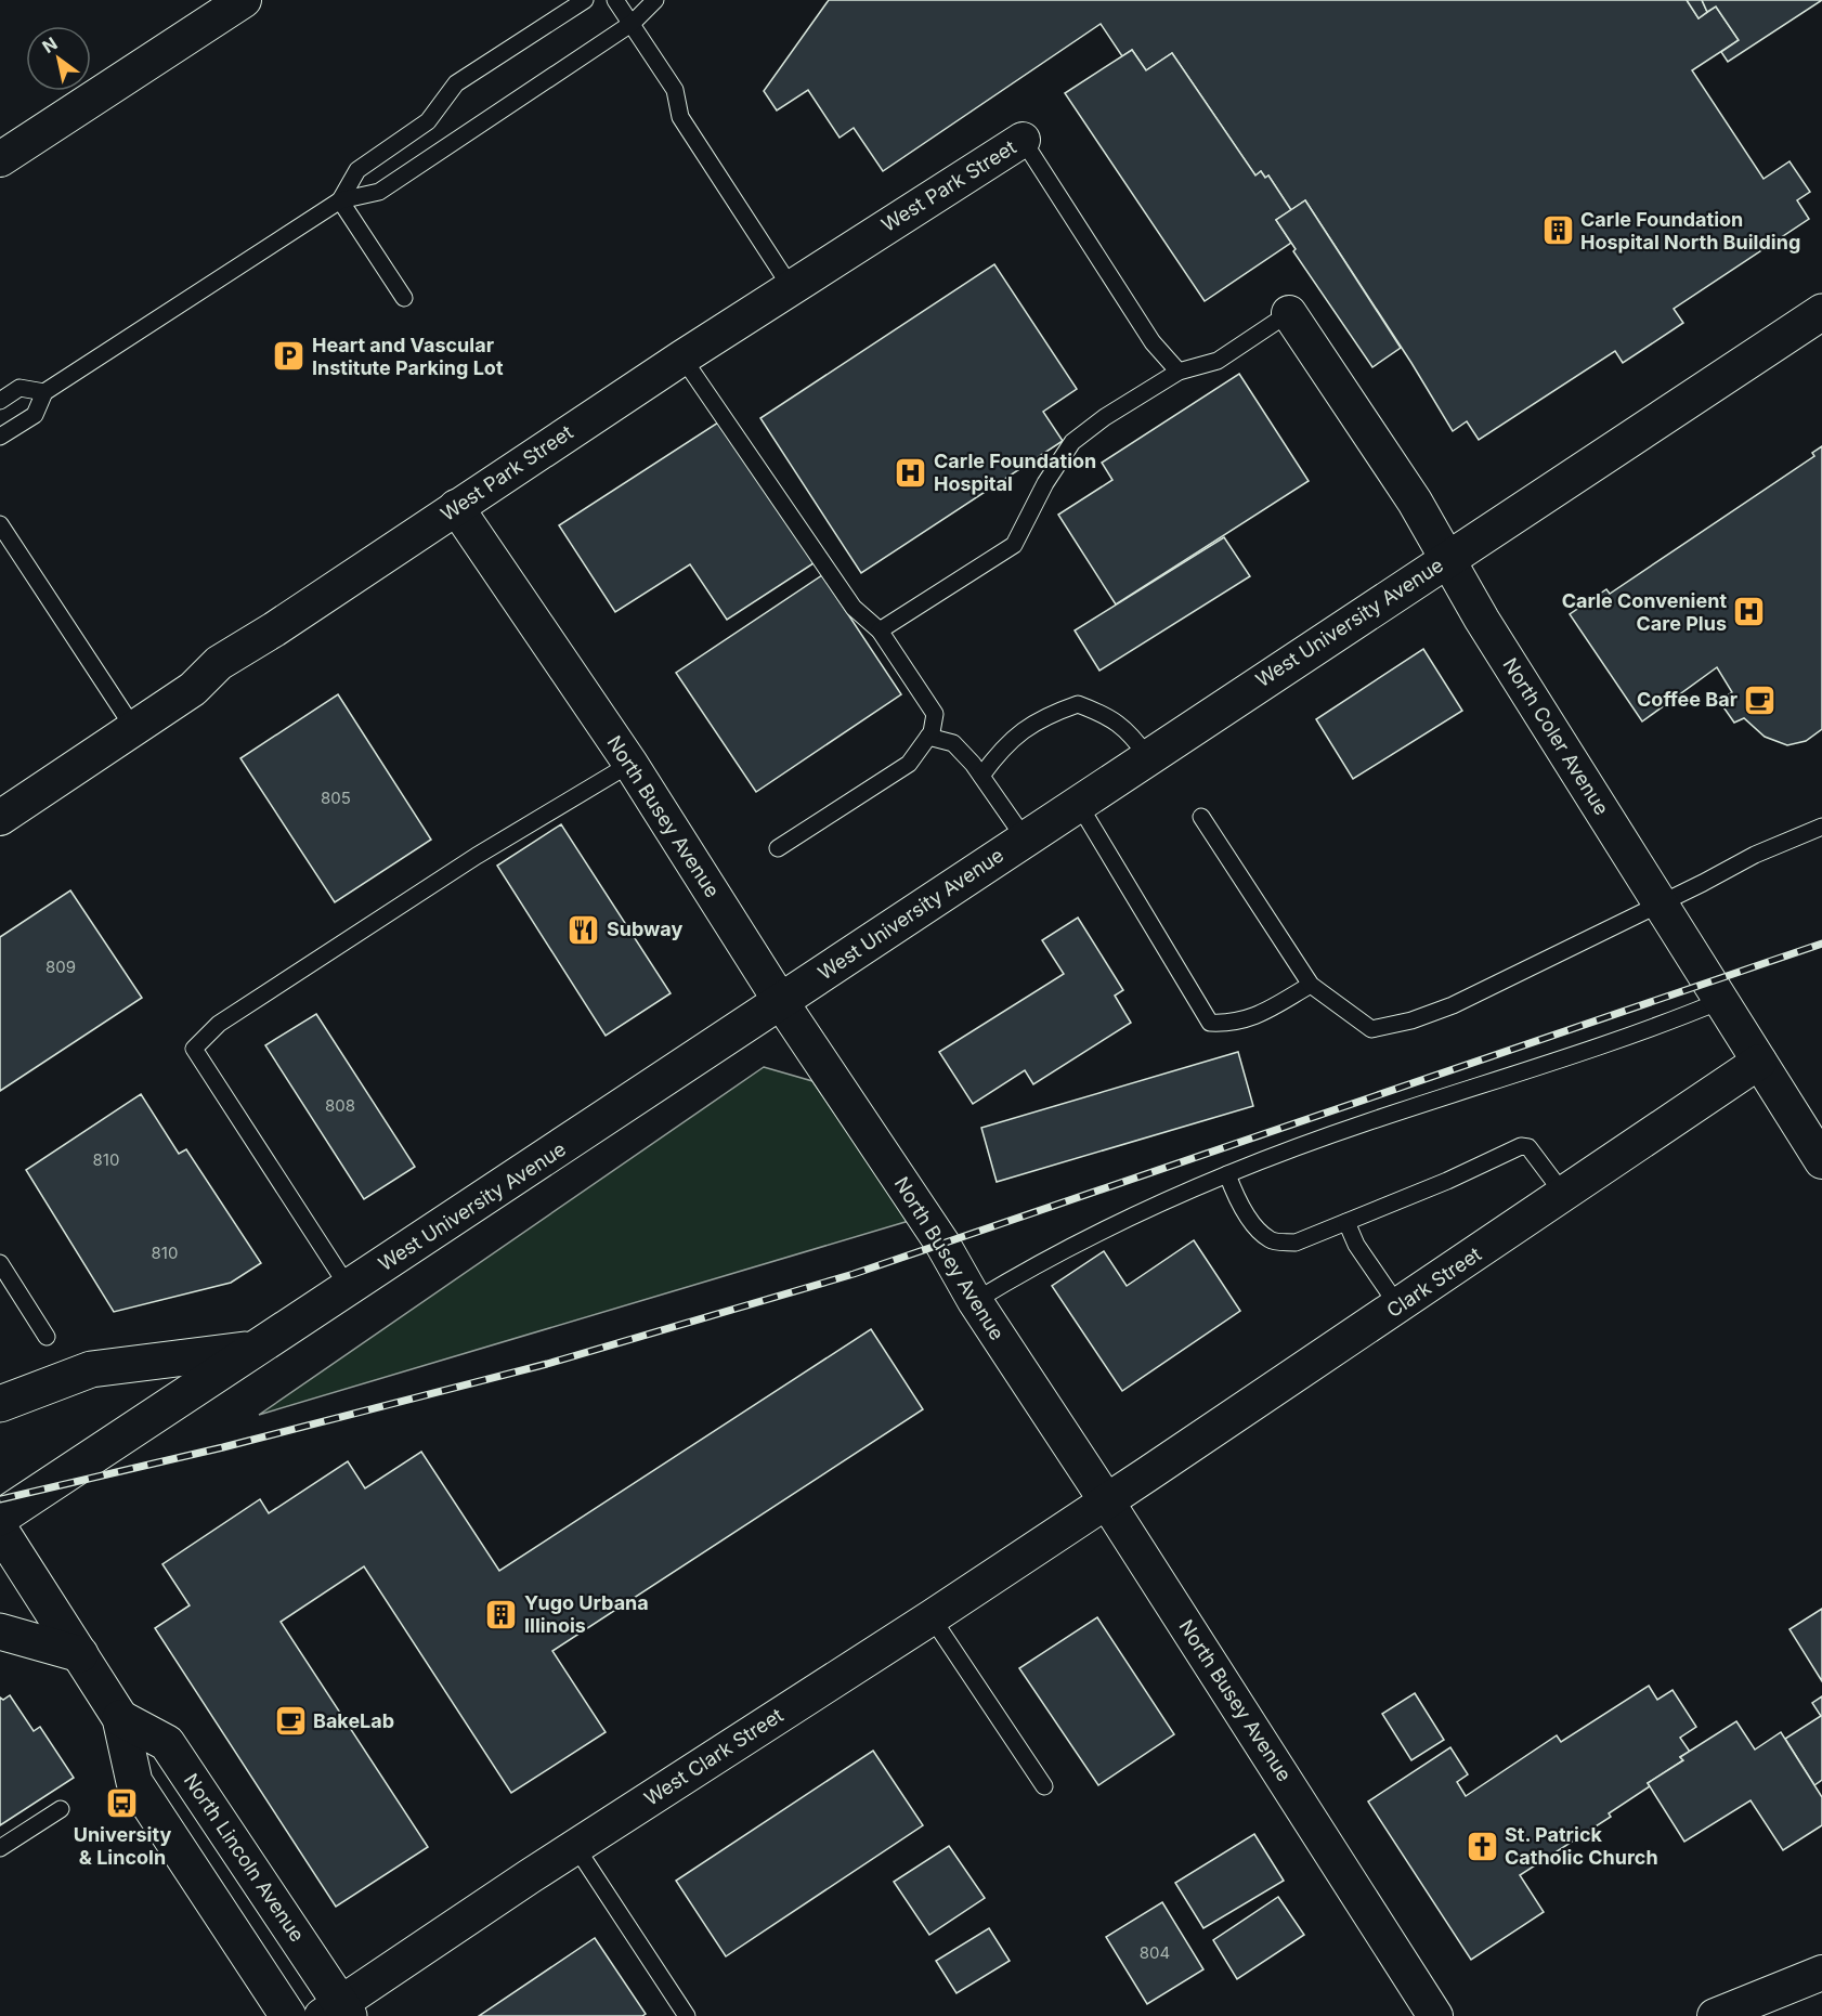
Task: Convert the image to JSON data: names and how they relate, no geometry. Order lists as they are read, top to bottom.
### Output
{
  "streets": {
    "main road": ["West University Avenue", "North Lincoln Avenue"],
    "street": [
      "West Park Street",
      "North Coler Avenue",
      "North Busey Avenue",
      "Clark Street",
      "West Clark Street"
    ]
  },
  "crossings": [
    ["West Park Street", "North Busey Avenue"],
    ["West University Avenue", "North Coler Avenue"],
    ["West University Avenue", "North Busey Avenue"],
    ["North Coler Avenue", "Clark Street"],
    ["North Busey Avenue", "Clark Street"],
    ["North Busey Avenue", "West Clark Street"],
    ["Clark Street", "West Clark Street"],
    ["West Clark Street", "North Lincoln Avenue"]
  ],
  "places": {
    "building": ["Carle Foundation Hospital North Building", "Yugo Urbana Illinois"],
    "parking": ["Heart and Vascular Institute Parking Lot"],
    "hospital": ["Carle Foundation Hospital", "Carle Convenient Care Plus"],
    "cafe": ["Coffee Bar", "BakeLab"],
    "restaurant": ["Subway"],
    "bus stop": ["University & Lincoln"],
    "church": ["St. Patrick Catholic Church"]
  },
  "house_numbers": [
    "805",
    "809",
    "808",
    "810",
    "810",
    "804"
  ],
  "north": "top left"
}
